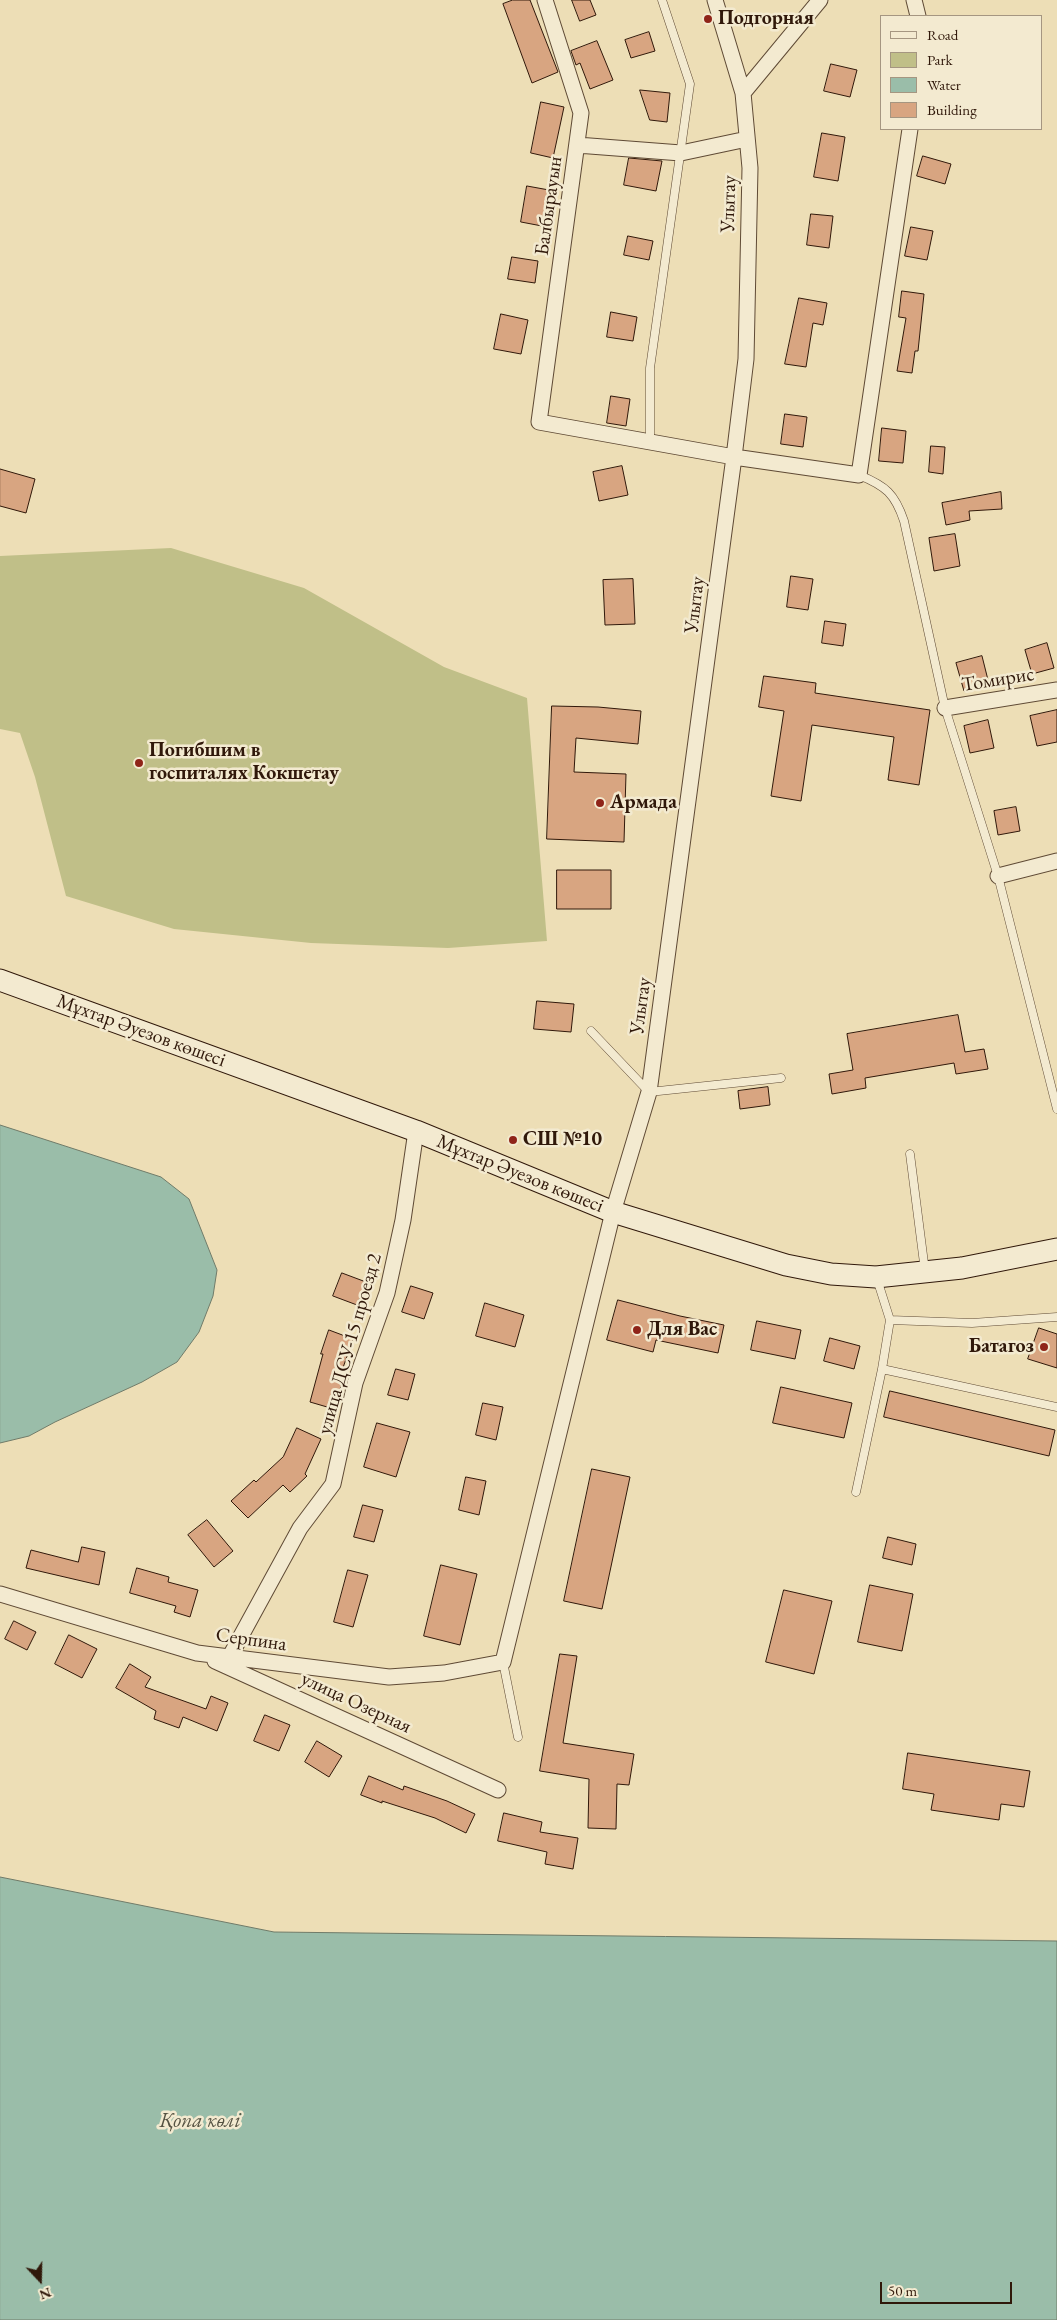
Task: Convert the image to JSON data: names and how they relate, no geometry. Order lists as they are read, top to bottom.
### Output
{
  "streets": {
    "main road": ["Мұхтар Әуезов көшесі"],
    "street": [
      "Улытау",
      "Балбырауын",
      "Томирис",
      "улица ДСУ-15 проезд 2",
      "Серпина",
      "улица Озерная"
    ]
  },
  "crossings": [
    ["Улытау", "Мұхтар Әуезов көшесі"],
    ["Мұхтар Әуезов көшесі", "улица ДСУ-15 проезд 2"],
    ["улица ДСУ-15 проезд 2", "Серпина"],
    ["Серпина", "улица Озерная"]
  ],
  "water": ["Қопа көлі"],
  "places": [
    "Подгорная",
    "Погибшим в госпиталях Кокшетау",
    "Армада",
    "СШ №10",
    "Для Вас",
    "Батагоз"
  ],
  "legend": [
    "Road",
    "Park",
    "Water",
    "Building"
  ],
  "scale_bar": "50 m",
  "north": "bottom"
}
